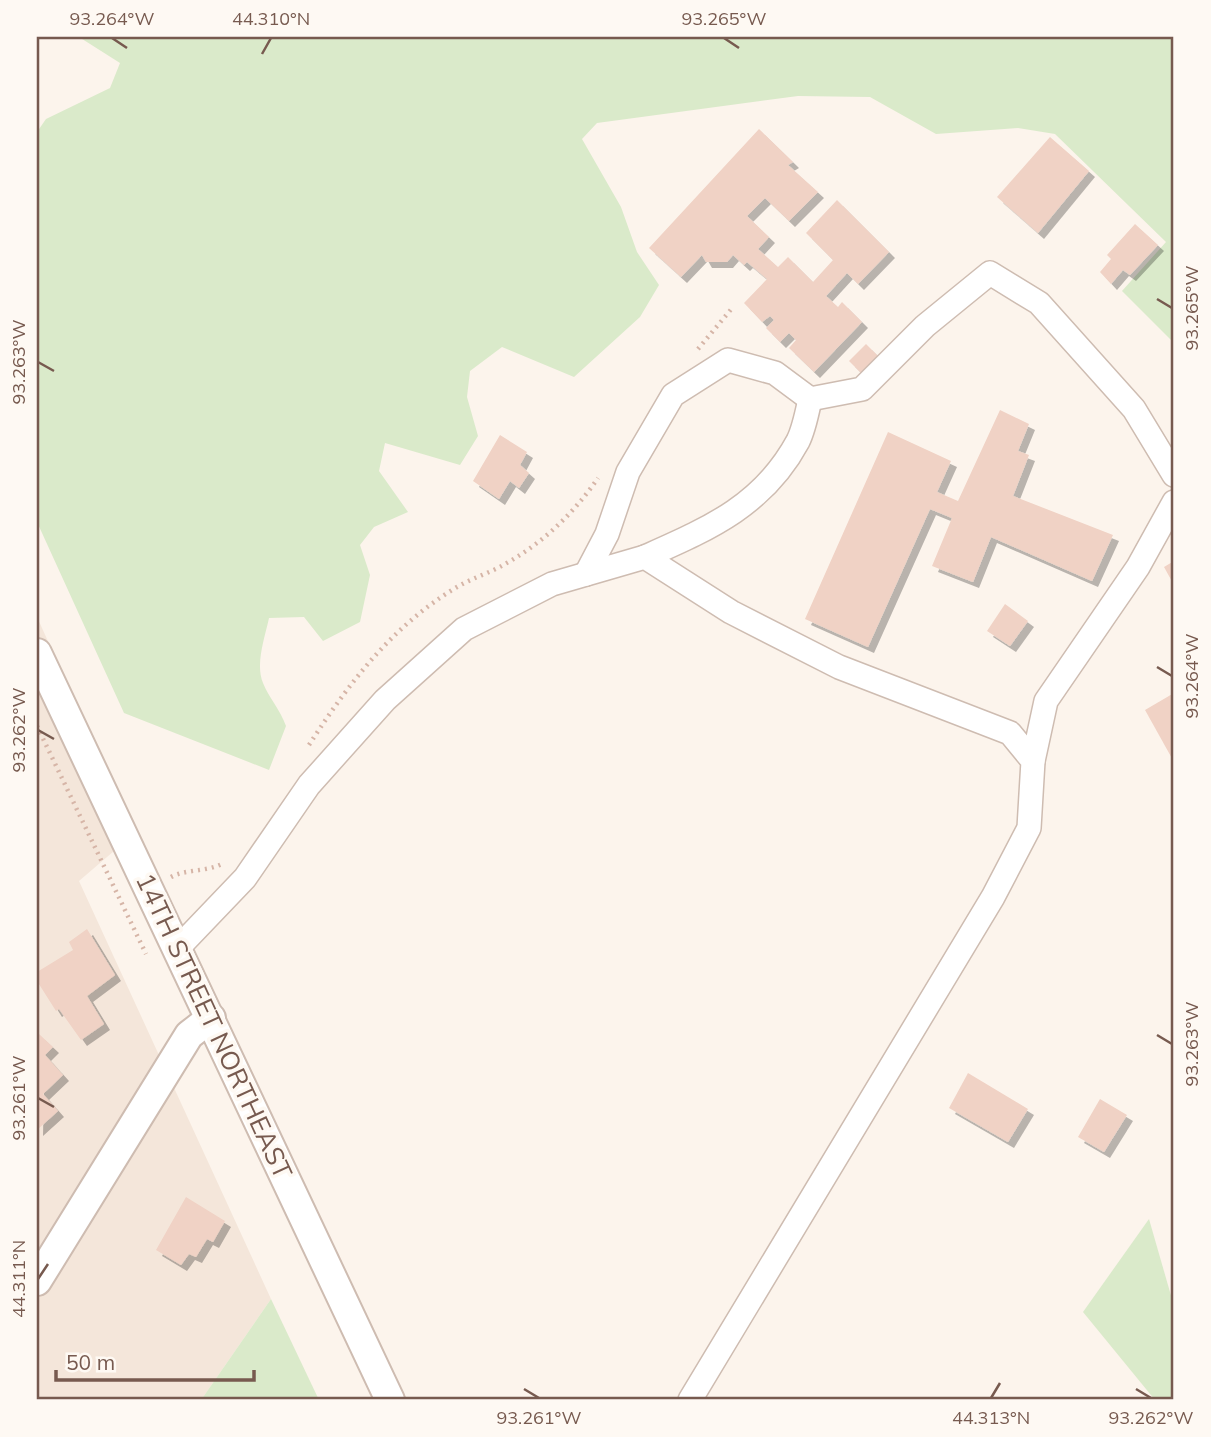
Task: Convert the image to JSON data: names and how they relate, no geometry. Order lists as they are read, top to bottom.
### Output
{
  "streets": {
    "street": ["14TH STREET NORTHEAST"]
  },
  "scale_bar": "50 m",
  "coordinates": [
    "93.264°W",
    "44.310°N",
    "93.265°W",
    "93.263°W",
    "93.262°W",
    "93.261°W",
    "44.311°N",
    "44.313°N"
  ]
}
